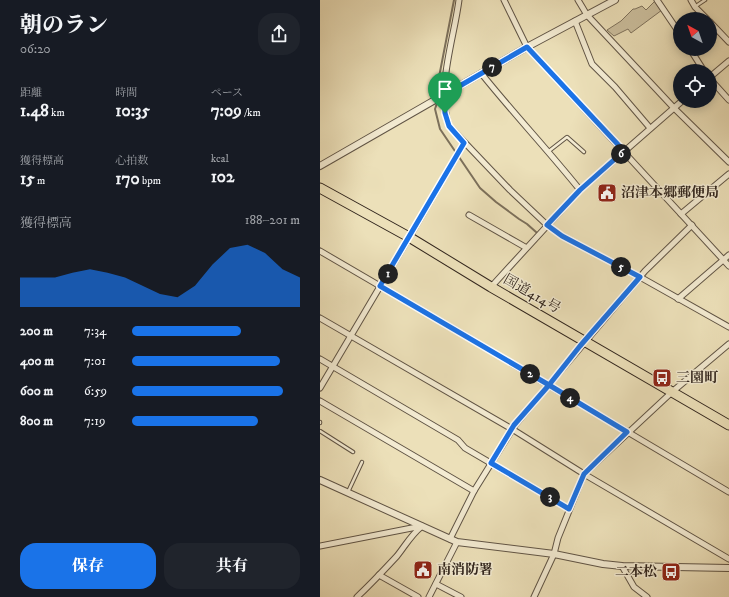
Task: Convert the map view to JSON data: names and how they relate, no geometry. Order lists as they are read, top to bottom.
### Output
{
  "streets": {
    "highway": ["国道414号"]
  },
  "places": {
    "public building": ["沼津本郷郵便局", "南消防署"],
    "bus stop": ["三園町", "二本松"]
  },
  "north": "top left",
  "page": {
    "heading": ["朝のラン", "06:20"],
    "pins": [
      "7",
      "6",
      "5",
      "1",
      "2",
      "4",
      "3"
    ],
    "stats": [
      ["距離", "1.48 km"],
      ["時間", "10:35"],
      ["ペース", "7:09 /km"],
      ["獲得標高", "15 m"],
      ["心拍数", "170 bpm"],
      ["kcal", "102"]
    ],
    "chart": ["獲得標高", "188–201 m"],
    "list": [
      {
        "name": "200 m",
        "note": "7:34"
      },
      {
        "name": "400 m",
        "note": "7:01"
      },
      {
        "name": "600 m",
        "note": "6:59"
      },
      {
        "name": "800 m",
        "note": "7:19"
      }
    ],
    "buttons": ["保存", "共有"]
  }
}
